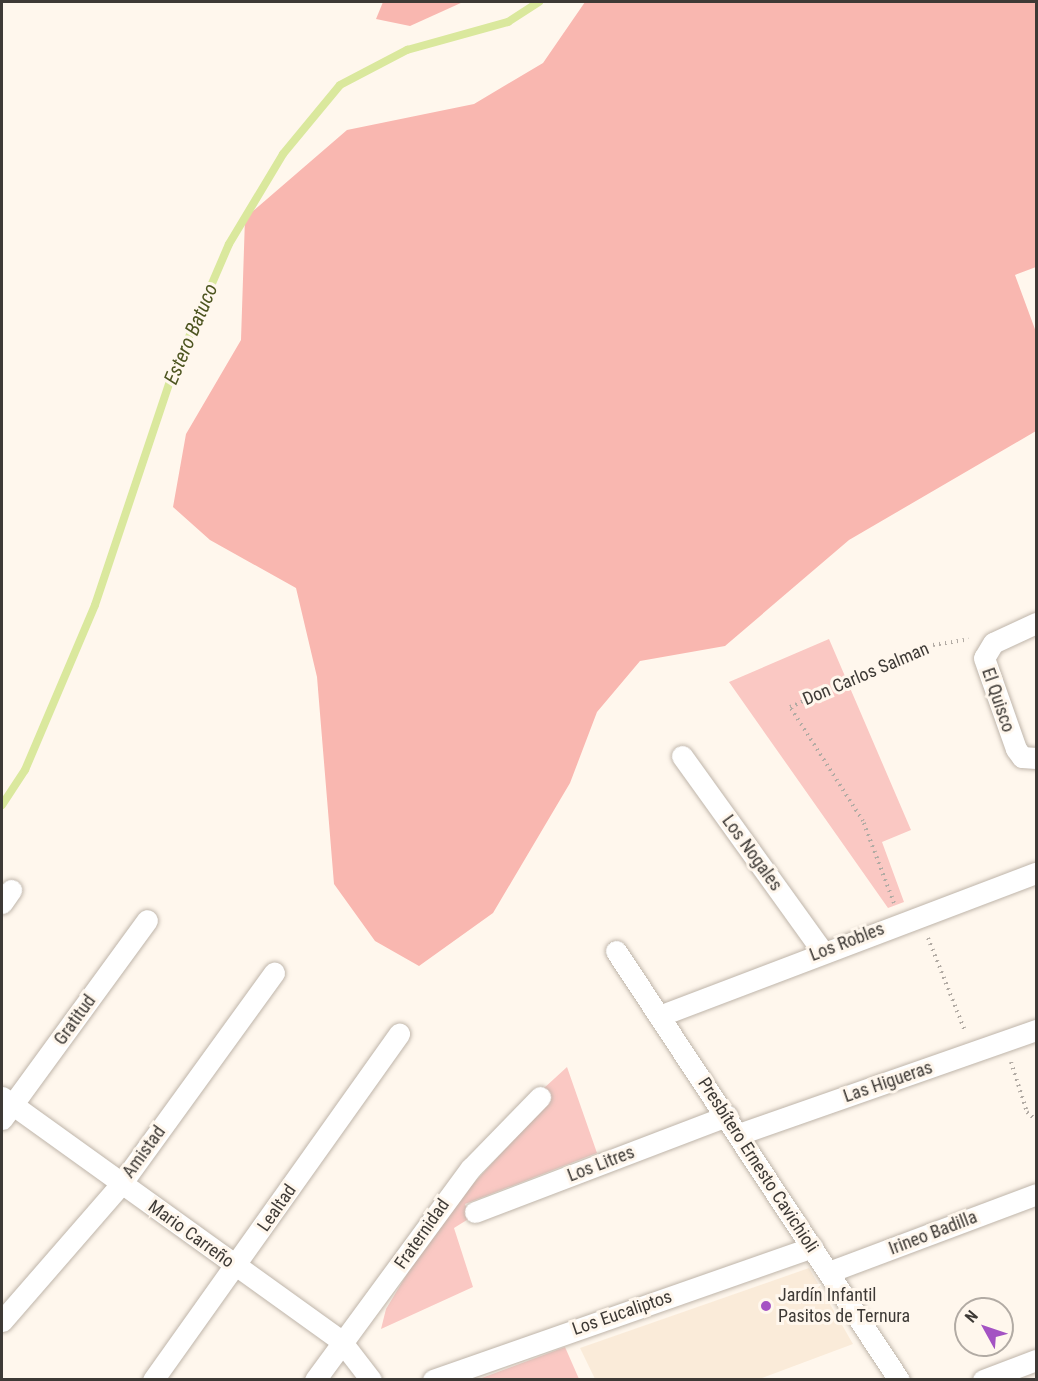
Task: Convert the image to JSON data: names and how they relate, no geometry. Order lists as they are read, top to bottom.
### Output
{
  "streets": {
    "street": [
      "El Quisco",
      "Los Nogales",
      "Los Robles",
      "Gratitud",
      "Las Higueras",
      "Amistad",
      "Los Litres",
      "Presbítero Ernesto Cavichioli",
      "Lealtad",
      "Irineo Badilla",
      "Mario Carreño",
      "Fraternidad",
      "Los Eucaliptos"
    ],
    "path": ["Don Carlos Salman"]
  },
  "crossings": [
    ["Don Carlos Salman", "El Quisco"],
    ["Don Carlos Salman", "Los Robles"],
    ["Los Nogales", "Los Robles"],
    ["Los Robles", "Presbítero Ernesto Cavichioli"],
    ["Gratitud", "Mario Carreño"],
    ["Las Higueras", "Presbítero Ernesto Cavichioli"],
    ["Amistad", "Mario Carreño"],
    ["Los Litres", "Presbítero Ernesto Cavichioli"],
    ["Presbítero Ernesto Cavichioli", "Irineo Badilla"],
    ["Presbítero Ernesto Cavichioli", "Los Eucaliptos"],
    ["Lealtad", "Mario Carreño"],
    ["Mario Carreño", "Fraternidad"]
  ],
  "water": ["Estero Batuco"],
  "places": ["Jardín Infantil Pasitos de Ternura"],
  "north": "top left"
}
